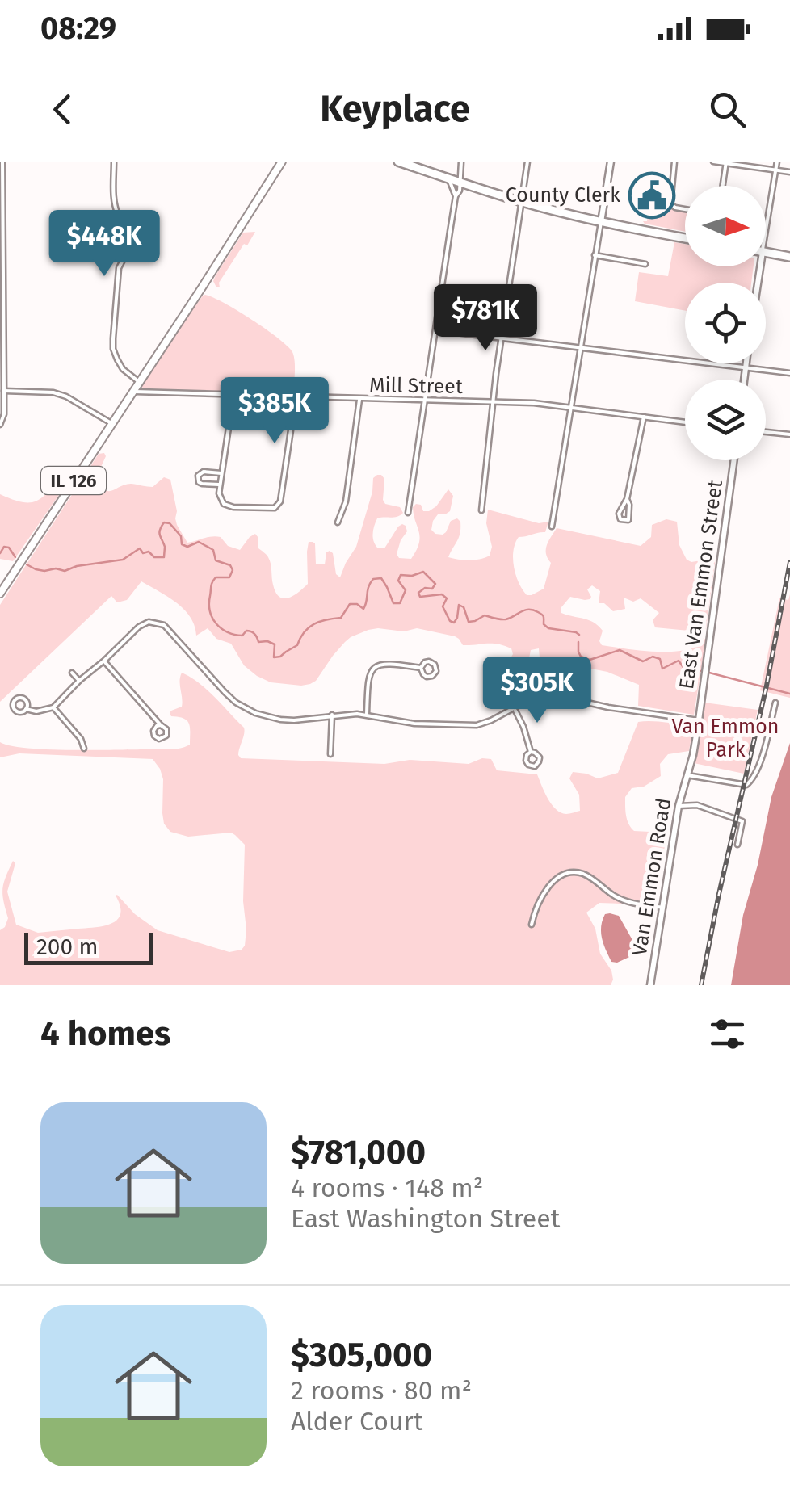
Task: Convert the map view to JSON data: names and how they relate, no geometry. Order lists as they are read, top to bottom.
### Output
{
  "streets": {
    "main road": ["IL 126"],
    "street": ["Mill Street", "East Van Emmon Street", "Van Emmon Road"]
  },
  "crossings": [
    ["Mill Street", "IL 126"],
    ["East Van Emmon Street", "Van Emmon Road"]
  ],
  "parks": ["Van Emmon Park"],
  "places": {
    "public building": ["County Clerk"]
  },
  "scale_bar": "200 m",
  "north": "right",
  "page": {
    "status": "08:29",
    "header": "Keyplace",
    "price": [
      "$448K",
      "$781K",
      "$385K",
      "$305K"
    ],
    "scale": "200 m",
    "heading": "4 homes",
    "list": [
      {
        "name": "$781,000",
        "note": "4 rooms · 148 m² · East Washington Street"
      },
      {
        "name": "$305,000",
        "note": "2 rooms · 80 m² · Alder Court"
      }
    ]
  }
}
